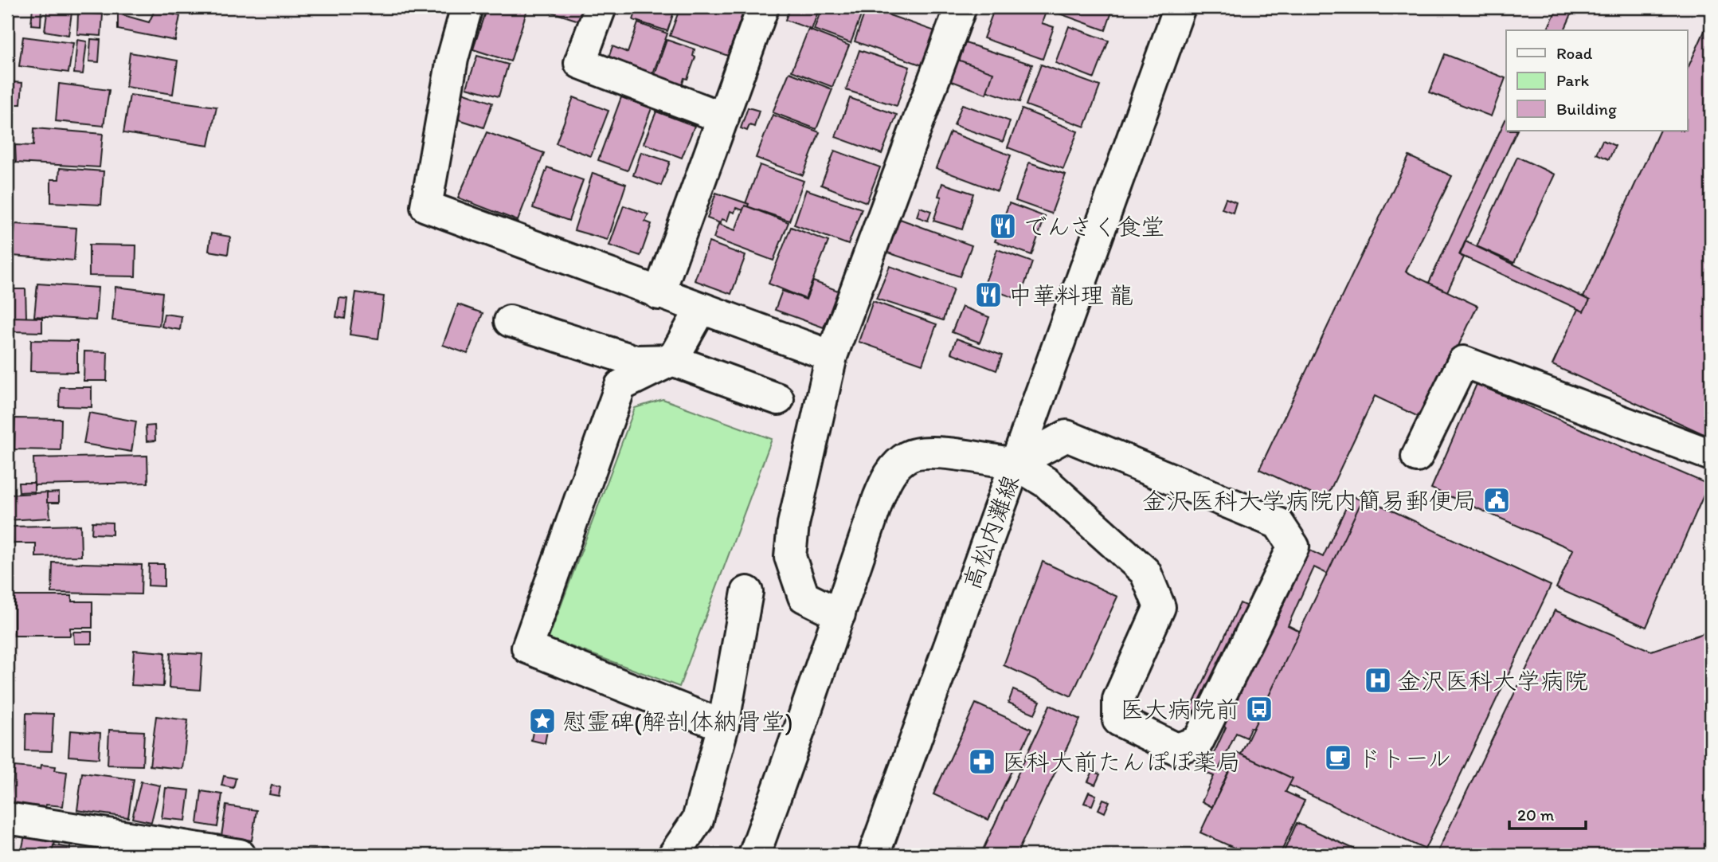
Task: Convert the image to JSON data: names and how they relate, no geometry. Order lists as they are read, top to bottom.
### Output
{
  "streets": {
    "street": ["高松内灘線"]
  },
  "places": {
    "restaurant": ["でんさく食堂", "中華料理 龍"],
    "public building": ["金沢医科大学病院内簡易郵便局"],
    "hospital": ["金沢医科大学病院"],
    "bus stop": ["医大病院前"],
    "place": ["慰霊碑(解剖体納骨堂)"],
    "cafe": ["ドトール"],
    "pharmacy": ["医科大前たんぽぽ薬局"]
  },
  "legend": ["Road", "Park", "Building"],
  "scale_bar": "20 m"
}
